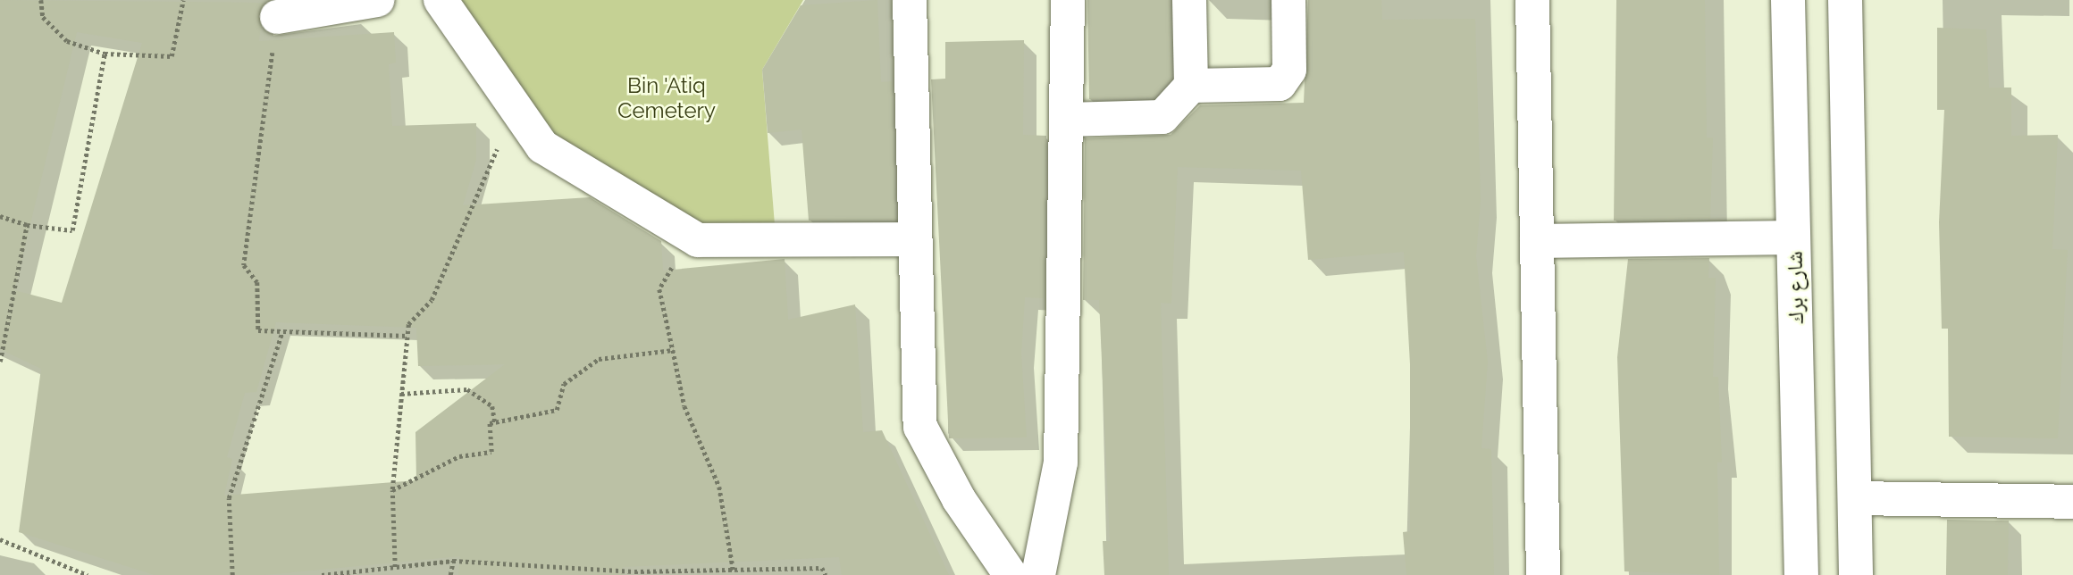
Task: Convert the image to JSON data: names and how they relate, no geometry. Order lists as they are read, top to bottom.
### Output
{
  "streets": {
    "street": ["شارع برك"]
  },
  "parks": ["Bin 'Atiq Cemetery"]
}
